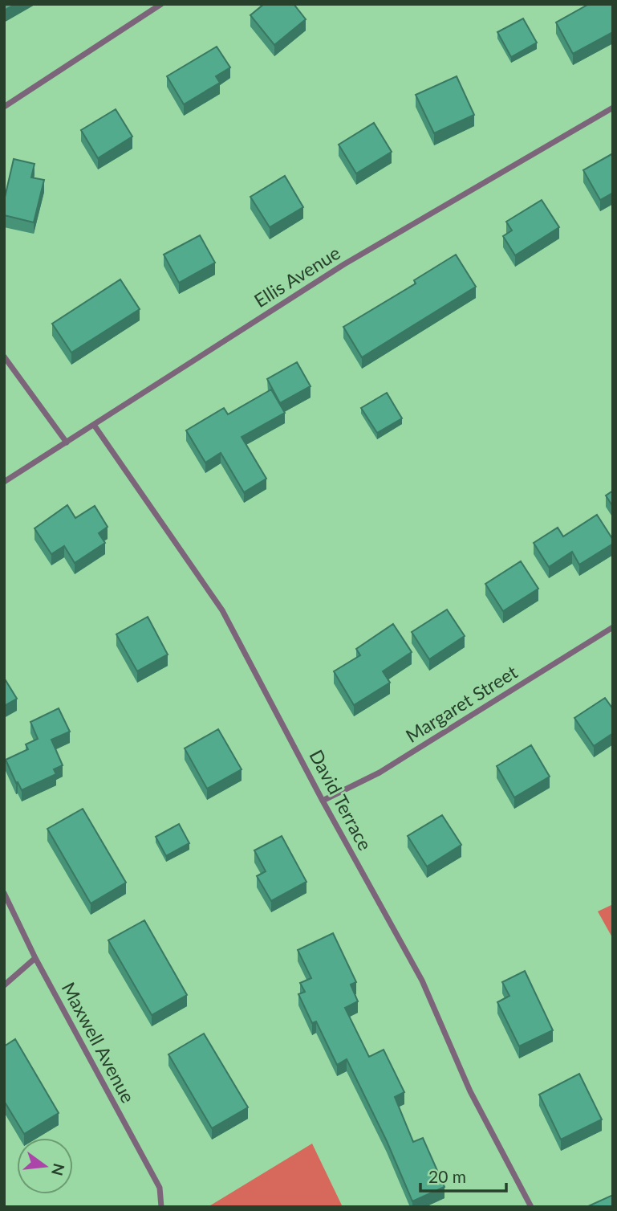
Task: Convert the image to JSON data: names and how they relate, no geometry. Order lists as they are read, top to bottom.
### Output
{
  "streets": {
    "street": [
      "Ellis Avenue",
      "Margaret Street",
      "David Terrace",
      "Maxwell Avenue"
    ]
  },
  "crossings": [
    ["Ellis Avenue", "David Terrace"],
    ["Margaret Street", "David Terrace"]
  ],
  "scale_bar": "20 m",
  "north": "right"
}
